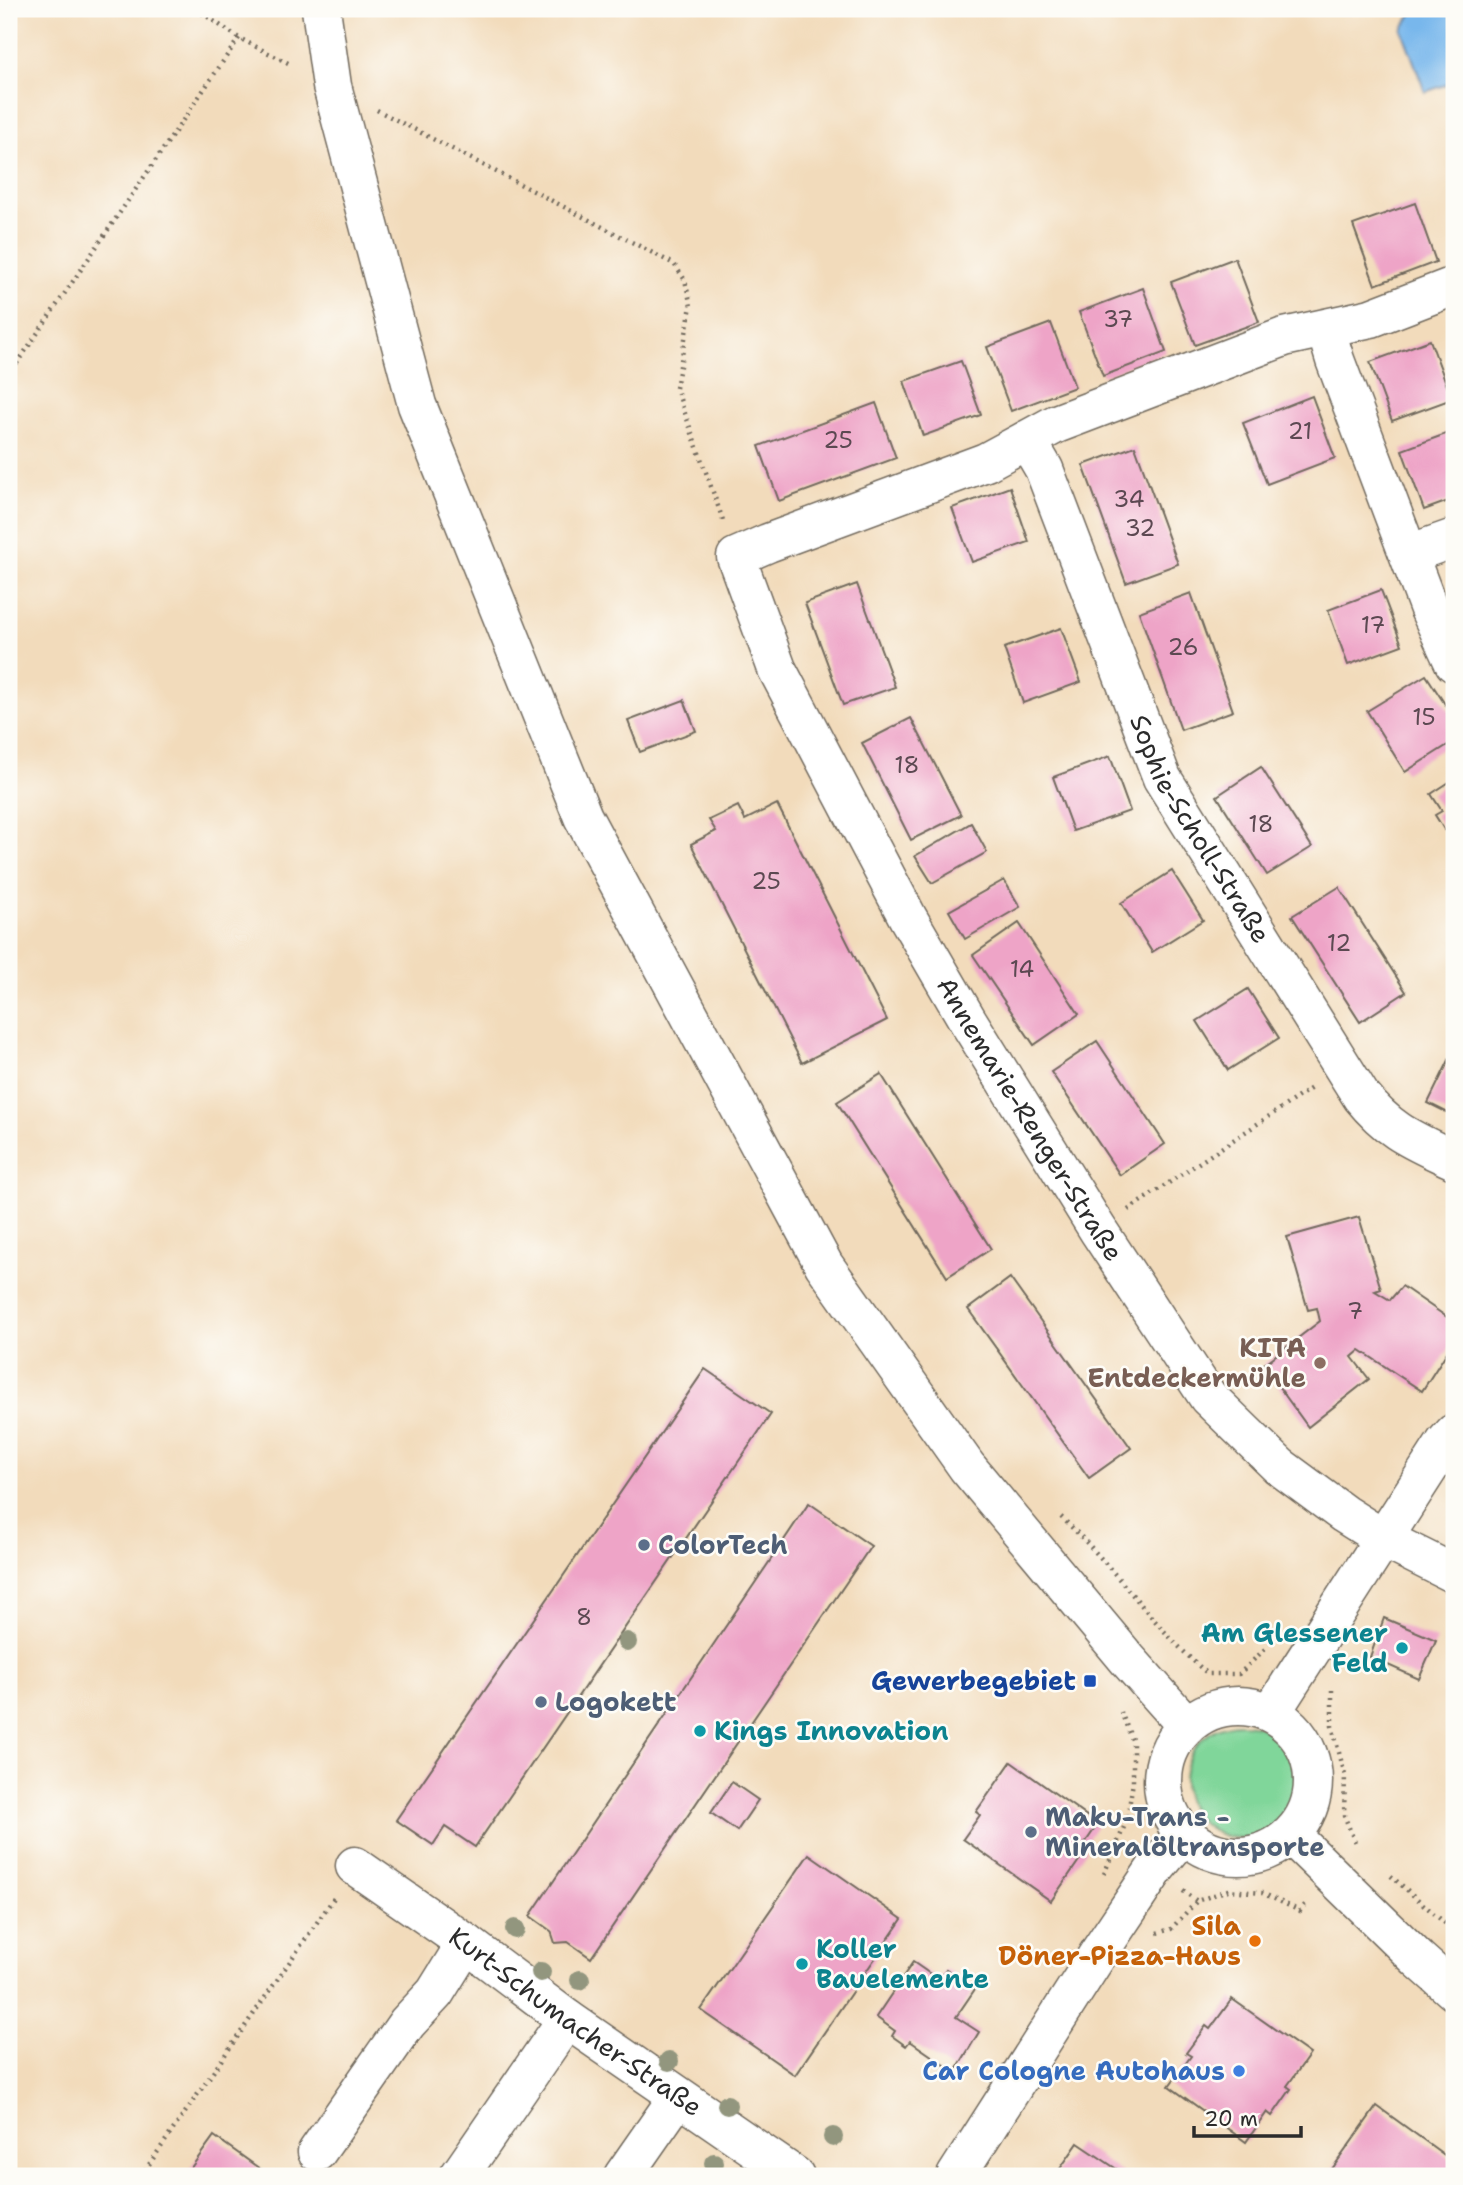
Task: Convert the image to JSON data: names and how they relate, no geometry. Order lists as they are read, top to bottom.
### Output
{
  "streets": {
    "street": ["Sophie-Scholl-Straße", "Annemarie-Renger-Straße", "Kurt-Schumacher-Straße"]
  },
  "places": {
    "other": [
      "KITA Entdeckermühle",
      "ColorTech",
      "Am Glessener Feld",
      "Logokett",
      "Kings Innovation",
      "Maku-Trans - Mineralöltransporte",
      "Sila Döner-Pizza-Haus",
      "Koller Bauelemente",
      "Car Cologne Autohaus"
    ],
    "transit": ["Gewerbegebiet"]
  },
  "house_numbers": [
    "37",
    "21",
    "25",
    "34",
    "32",
    "17",
    "26",
    "15",
    "18",
    "18",
    "25",
    "12",
    "14",
    "7",
    "8"
  ],
  "scale_bar": "20 m"
}
